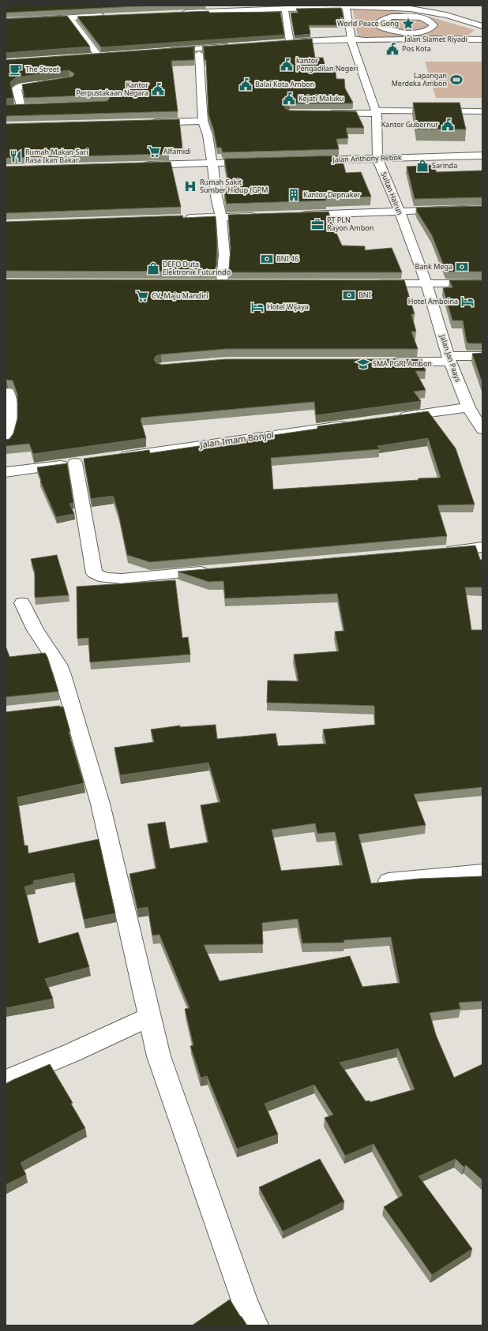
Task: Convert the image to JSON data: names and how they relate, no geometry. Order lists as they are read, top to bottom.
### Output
{
  "streets": {
    "street": [
      "Jalan Slamet Riyadi",
      "Jalan Anthony Rebok",
      "Sultan Hairun",
      "Jalan Jan Paays",
      "Jalan Imam Bonjol"
    ]
  },
  "crossings": [
    ["Jalan Slamet Riyadi", "Sultan Hairun"],
    ["Jalan Anthony Rebok", "Sultan Hairun"],
    ["Sultan Hairun", "Jalan Jan Paays"]
  ],
  "places": {
    "place": ["World Peace Gong"],
    "public building": [
      "Pos Kota",
      "kantor Pengadilan Negeri",
      "Balai Kota Ambon",
      "Kantor Perpustakaan Negara",
      "Kejati Maluku",
      "Kantor Gubernur"
    ],
    "cafe": ["The Street"],
    "sports": ["Lapangan Merdeka Ambon"],
    "supermarket": ["Alfamidi", "CV. Maju Mandiri"],
    "restaurant": ["Rumah Makan Sari Rasa Ikan Bakar"],
    "shop": ["Sarinda", "DEFO Duta Elektronik Futurindo"],
    "hospital": ["Rumah Sakit Sumber Hidup (GPM"],
    "building": ["Kantor Depnaker"],
    "office": ["PT PLN Rayon Ambon"],
    "bank": ["BNI 46", "Bank Mega", "BNI"],
    "hotel": ["Hotel Amboina", "Hotel Wijaya"],
    "school or university": ["SMA PGRI Ambon"]
  }
}
